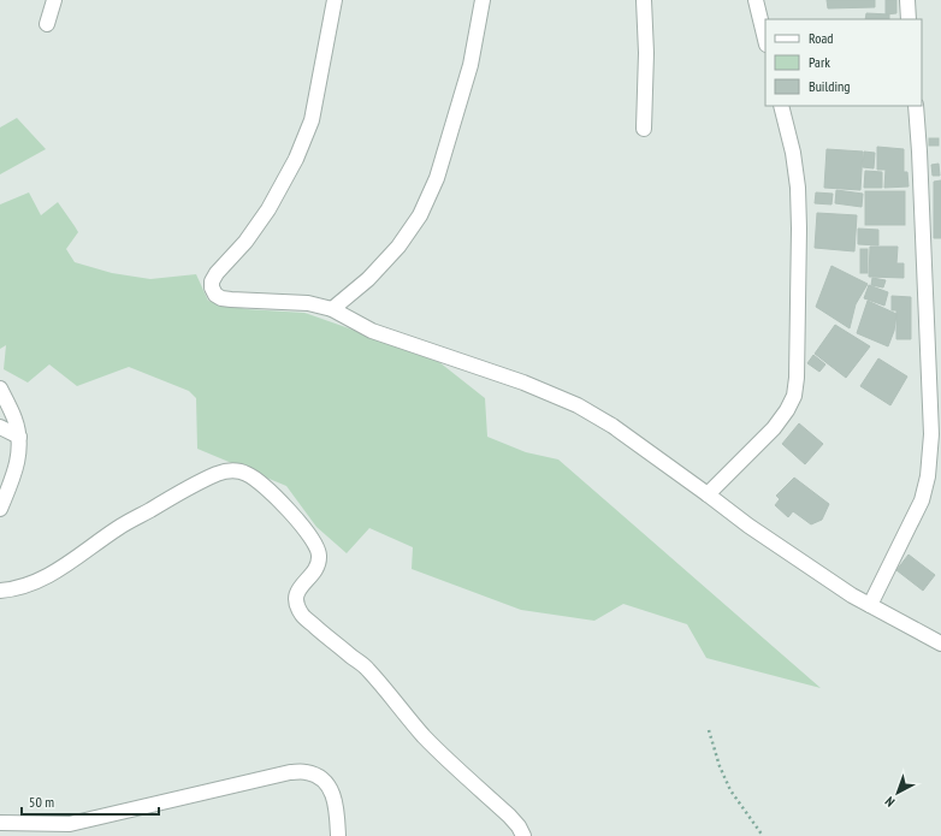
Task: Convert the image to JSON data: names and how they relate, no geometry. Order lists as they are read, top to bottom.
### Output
{
  "legend": ["Road", "Park", "Building"],
  "scale_bar": "50 m",
  "north": "bottom left"
}
